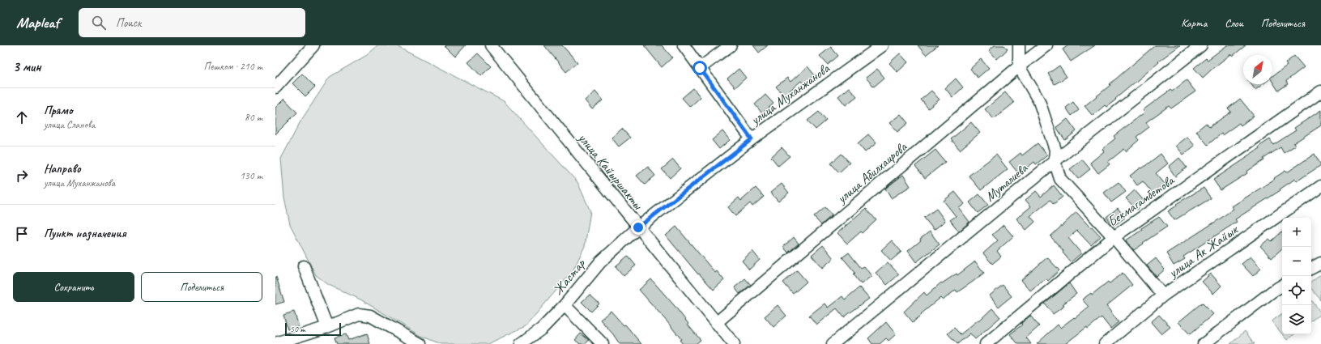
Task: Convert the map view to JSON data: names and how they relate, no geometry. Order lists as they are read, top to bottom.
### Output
{
  "streets": {
    "street": [
      "улица Муханжанова",
      "улица Кайыршакты",
      "улица Абилхаирова",
      "Муталиева",
      "Бекмагамбетова",
      "улица Ак Жайык",
      "Жастар"
    ]
  },
  "crossings": [
    ["улица Муханжанова", "улица Кайыршакты"],
    ["улица Муханжанова", "Жастар"],
    ["улица Кайыршакты", "улица Абилхаирова"],
    ["улица Кайыршакты", "Жастар"]
  ],
  "scale_bar": "50 m",
  "north": "top right",
  "page": {
    "header": "Mapleaf",
    "search": "Поиск",
    "nav": ["Карта", "Слои", "Поделиться"],
    "heading": ["3 мин", "Пешком · 210 m"],
    "list": [
      ["Прямо", "улица Сланова", "80 m"],
      ["Направо", "улица Муханжанова", "130 m"],
      "Пункт назначения"
    ],
    "map_buttons": ["+", "−"],
    "buttons": ["Сохранить", "Поделиться"],
    "scale": "50 m"
  }
}
